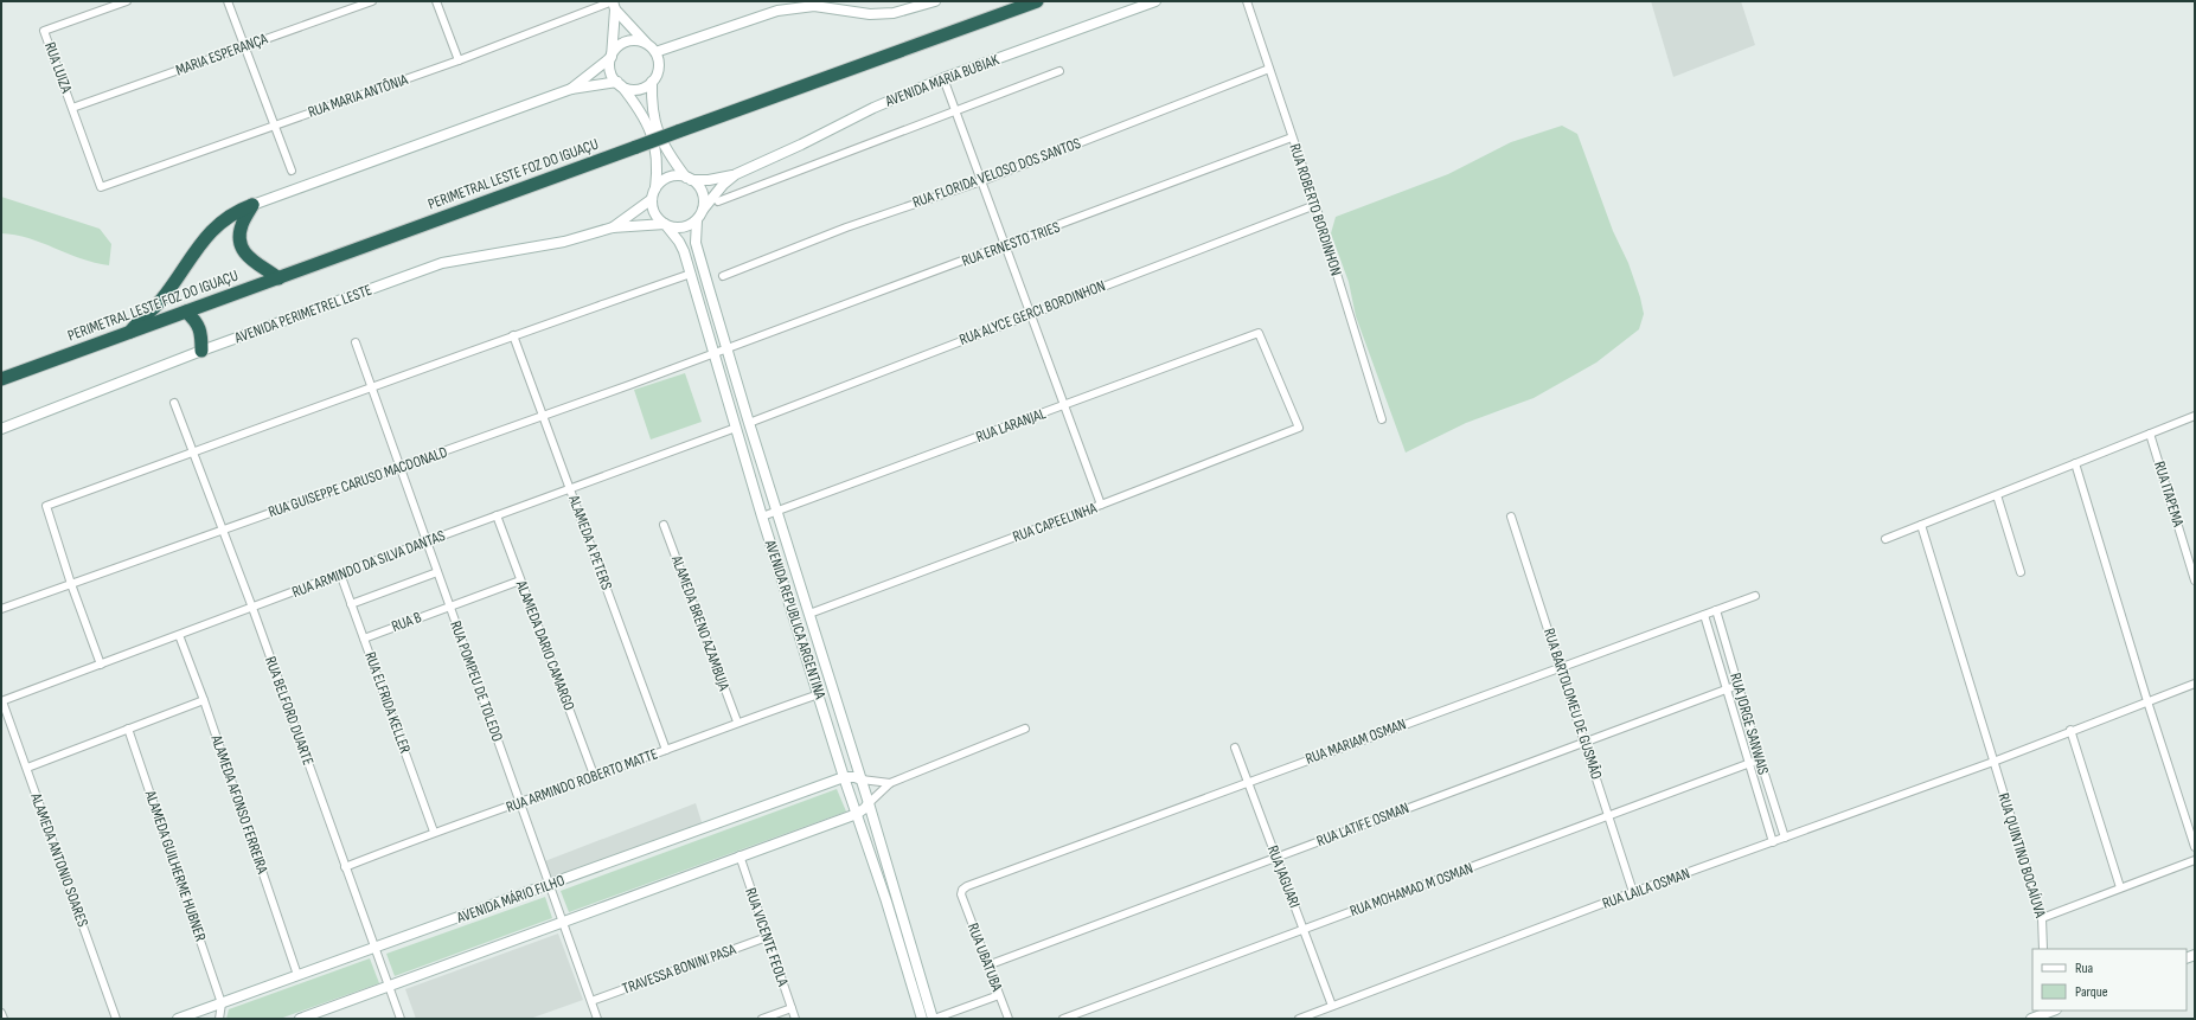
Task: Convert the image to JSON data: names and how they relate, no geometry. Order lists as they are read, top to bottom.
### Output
{
  "streets": {
    "highway": ["PERIMETRAL LESTE FOZ DO IGUAÇU"],
    "street": [
      "MARIA ESPERANÇA",
      "RUA LUIZA",
      "AVENIDA MARIA BUBIAK",
      "RUA MARIA ANTÔNIA",
      "RUA FLORIDA VELOSO DOS SANTOS",
      "RUA ROBERTO BORDINHON",
      "RUA ERNESTO TRIES",
      "RUA ALYCE GERCI BORDINHON",
      "AVENIDA PERIMETREL LESTE",
      "RUA LARANJAL",
      "RUA GUISEPPE CARUSO MACDONALD",
      "RUA ITAPEMA",
      "RUA CAPEELINHA",
      "ALAMEDA A PETERS",
      "RUA ARMINDO DA SILVA DANTAS",
      "AVENIDA REPUBLICA ARGENTINA",
      "RUA B",
      "ALAMEDA BRENO AZAMBUJA",
      "ALAMEDA DARIO CAMARGO",
      "RUA POMPEU DE TOLEDO",
      "RUA ELFRIDA KELLER",
      "RUA BARTOLOMEU DE GUSMÃO",
      "RUA BELFORD DUARTE",
      "RUA JORGE SANWAIS",
      "RUA MARIAM OSMAN",
      "RUA ARMINDO ROBERTO MATTE",
      "ALAMEDA AFONSO FERREIRA",
      "RUA LATIFE OSMAN",
      "RUA QUINTINO BOCAÍUVA",
      "ALAMEDA ANTONIO SOARES",
      "ALAMEDA GUILHERME HUBNER",
      "RUA JAGUARI",
      "RUA LAILA OSMAN",
      "RUA MOHAMAD M OSMAN",
      "AVENIDA MÁRIO FILHO",
      "RUA VICENTE FEOLA",
      "RUA UBATUBA",
      "TRAVESSA BONINI PASA"
    ]
  },
  "crossings": [
    ["MARIA ESPERANÇA", "RUA LUIZA"],
    ["RUA LUIZA", "RUA MARIA ANTÔNIA"],
    ["AVENIDA MARIA BUBIAK", "AVENIDA PERIMETREL LESTE"],
    ["AVENIDA MARIA BUBIAK", "AVENIDA REPUBLICA ARGENTINA"],
    ["RUA FLORIDA VELOSO DOS SANTOS", "RUA ROBERTO BORDINHON"],
    ["RUA ROBERTO BORDINHON", "RUA ERNESTO TRIES"],
    ["RUA ROBERTO BORDINHON", "RUA ALYCE GERCI BORDINHON"],
    ["RUA ERNESTO TRIES", "RUA GUISEPPE CARUSO MACDONALD"],
    ["RUA ERNESTO TRIES", "AVENIDA REPUBLICA ARGENTINA"],
    ["RUA ALYCE GERCI BORDINHON", "AVENIDA REPUBLICA ARGENTINA"],
    ["AVENIDA PERIMETREL LESTE", "AVENIDA REPUBLICA ARGENTINA"],
    ["RUA LARANJAL", "RUA CAPEELINHA"],
    ["RUA LARANJAL", "AVENIDA REPUBLICA ARGENTINA"],
    ["RUA GUISEPPE CARUSO MACDONALD", "ALAMEDA A PETERS"],
    ["RUA GUISEPPE CARUSO MACDONALD", "AVENIDA REPUBLICA ARGENTINA"],
    ["RUA GUISEPPE CARUSO MACDONALD", "RUA POMPEU DE TOLEDO"],
    ["RUA GUISEPPE CARUSO MACDONALD", "RUA BELFORD DUARTE"],
    ["RUA CAPEELINHA", "AVENIDA REPUBLICA ARGENTINA"],
    ["ALAMEDA A PETERS", "RUA ARMINDO DA SILVA DANTAS"],
    ["ALAMEDA A PETERS", "RUA ARMINDO ROBERTO MATTE"],
    ["RUA ARMINDO DA SILVA DANTAS", "AVENIDA REPUBLICA ARGENTINA"],
    ["RUA ARMINDO DA SILVA DANTAS", "ALAMEDA DARIO CAMARGO"],
    ["RUA ARMINDO DA SILVA DANTAS", "RUA POMPEU DE TOLEDO"],
    ["RUA ARMINDO DA SILVA DANTAS", "RUA ELFRIDA KELLER"],
    ["RUA ARMINDO DA SILVA DANTAS", "RUA BELFORD DUARTE"],
    ["RUA ARMINDO DA SILVA DANTAS", "ALAMEDA AFONSO FERREIRA"],
    ["RUA ARMINDO DA SILVA DANTAS", "ALAMEDA ANTONIO SOARES"],
    ["AVENIDA REPUBLICA ARGENTINA", "RUA ARMINDO ROBERTO MATTE"],
    ["AVENIDA REPUBLICA ARGENTINA", "AVENIDA MÁRIO FILHO"],
    ["RUA B", "ALAMEDA DARIO CAMARGO"],
    ["RUA B", "RUA POMPEU DE TOLEDO"],
    ["RUA B", "RUA ELFRIDA KELLER"],
    ["ALAMEDA BRENO AZAMBUJA", "RUA ARMINDO ROBERTO MATTE"],
    ["ALAMEDA DARIO CAMARGO", "RUA ARMINDO ROBERTO MATTE"],
    ["RUA POMPEU DE TOLEDO", "RUA ARMINDO ROBERTO MATTE"],
    ["RUA POMPEU DE TOLEDO", "AVENIDA MÁRIO FILHO"],
    ["RUA POMPEU DE TOLEDO", "TRAVESSA BONINI PASA"],
    ["RUA ELFRIDA KELLER", "RUA ARMINDO ROBERTO MATTE"],
    ["RUA BARTOLOMEU DE GUSMÃO", "RUA MARIAM OSMAN"],
    ["RUA BARTOLOMEU DE GUSMÃO", "RUA LATIFE OSMAN"],
    ["RUA BARTOLOMEU DE GUSMÃO", "RUA LAILA OSMAN"],
    ["RUA BARTOLOMEU DE GUSMÃO", "RUA MOHAMAD M OSMAN"],
    ["RUA BELFORD DUARTE", "RUA ARMINDO ROBERTO MATTE"],
    ["RUA BELFORD DUARTE", "AVENIDA MÁRIO FILHO"],
    ["RUA JORGE SANWAIS", "RUA MARIAM OSMAN"],
    ["RUA JORGE SANWAIS", "RUA LATIFE OSMAN"],
    ["RUA JORGE SANWAIS", "RUA LAILA OSMAN"],
    ["RUA JORGE SANWAIS", "RUA MOHAMAD M OSMAN"],
    ["RUA MARIAM OSMAN", "RUA JAGUARI"],
    ["RUA MARIAM OSMAN", "RUA UBATUBA"],
    ["ALAMEDA AFONSO FERREIRA", "AVENIDA MÁRIO FILHO"],
    ["RUA LATIFE OSMAN", "RUA JAGUARI"],
    ["RUA LATIFE OSMAN", "RUA UBATUBA"],
    ["RUA QUINTINO BOCAÍUVA", "RUA LAILA OSMAN"],
    ["ALAMEDA GUILHERME HUBNER", "AVENIDA MÁRIO FILHO"],
    ["RUA JAGUARI", "RUA LAILA OSMAN"],
    ["RUA JAGUARI", "RUA MOHAMAD M OSMAN"],
    ["RUA VICENTE FEOLA", "TRAVESSA BONINI PASA"]
  ],
  "legend": ["Rua", "Parque"]
}
